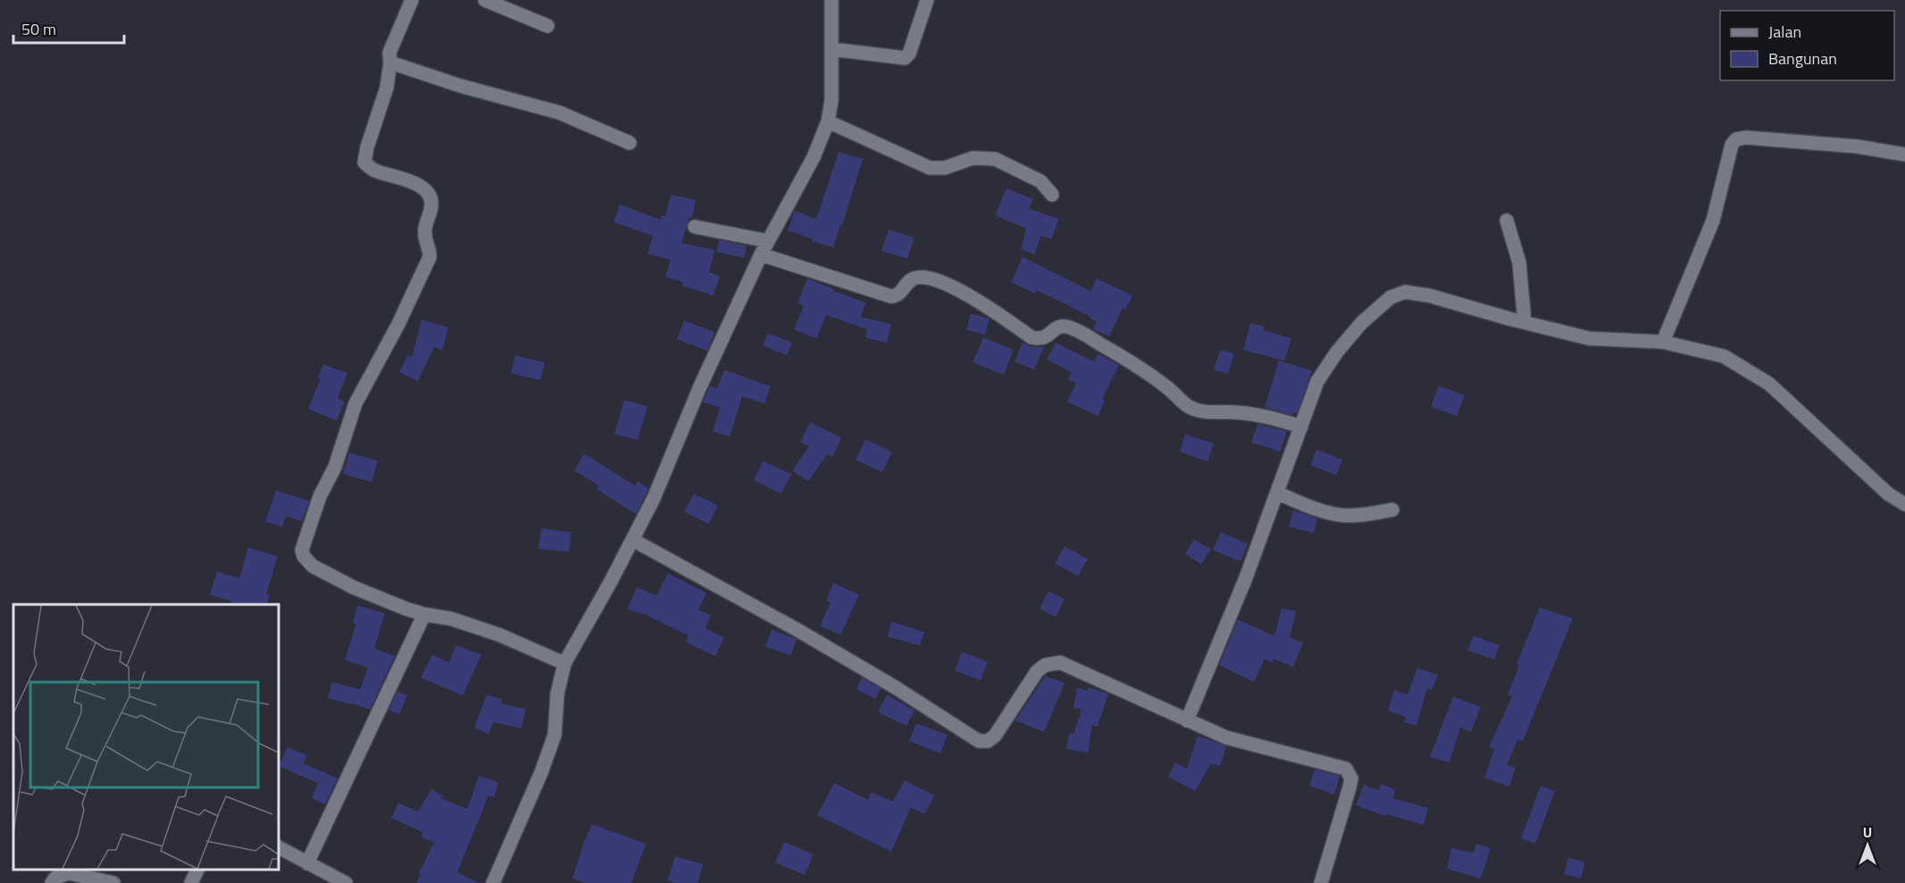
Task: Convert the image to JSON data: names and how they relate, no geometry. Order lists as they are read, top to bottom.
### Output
{
  "legend": ["Jalan", "Bangunan"],
  "scale_bar": "50 m",
  "north": "top"
}
